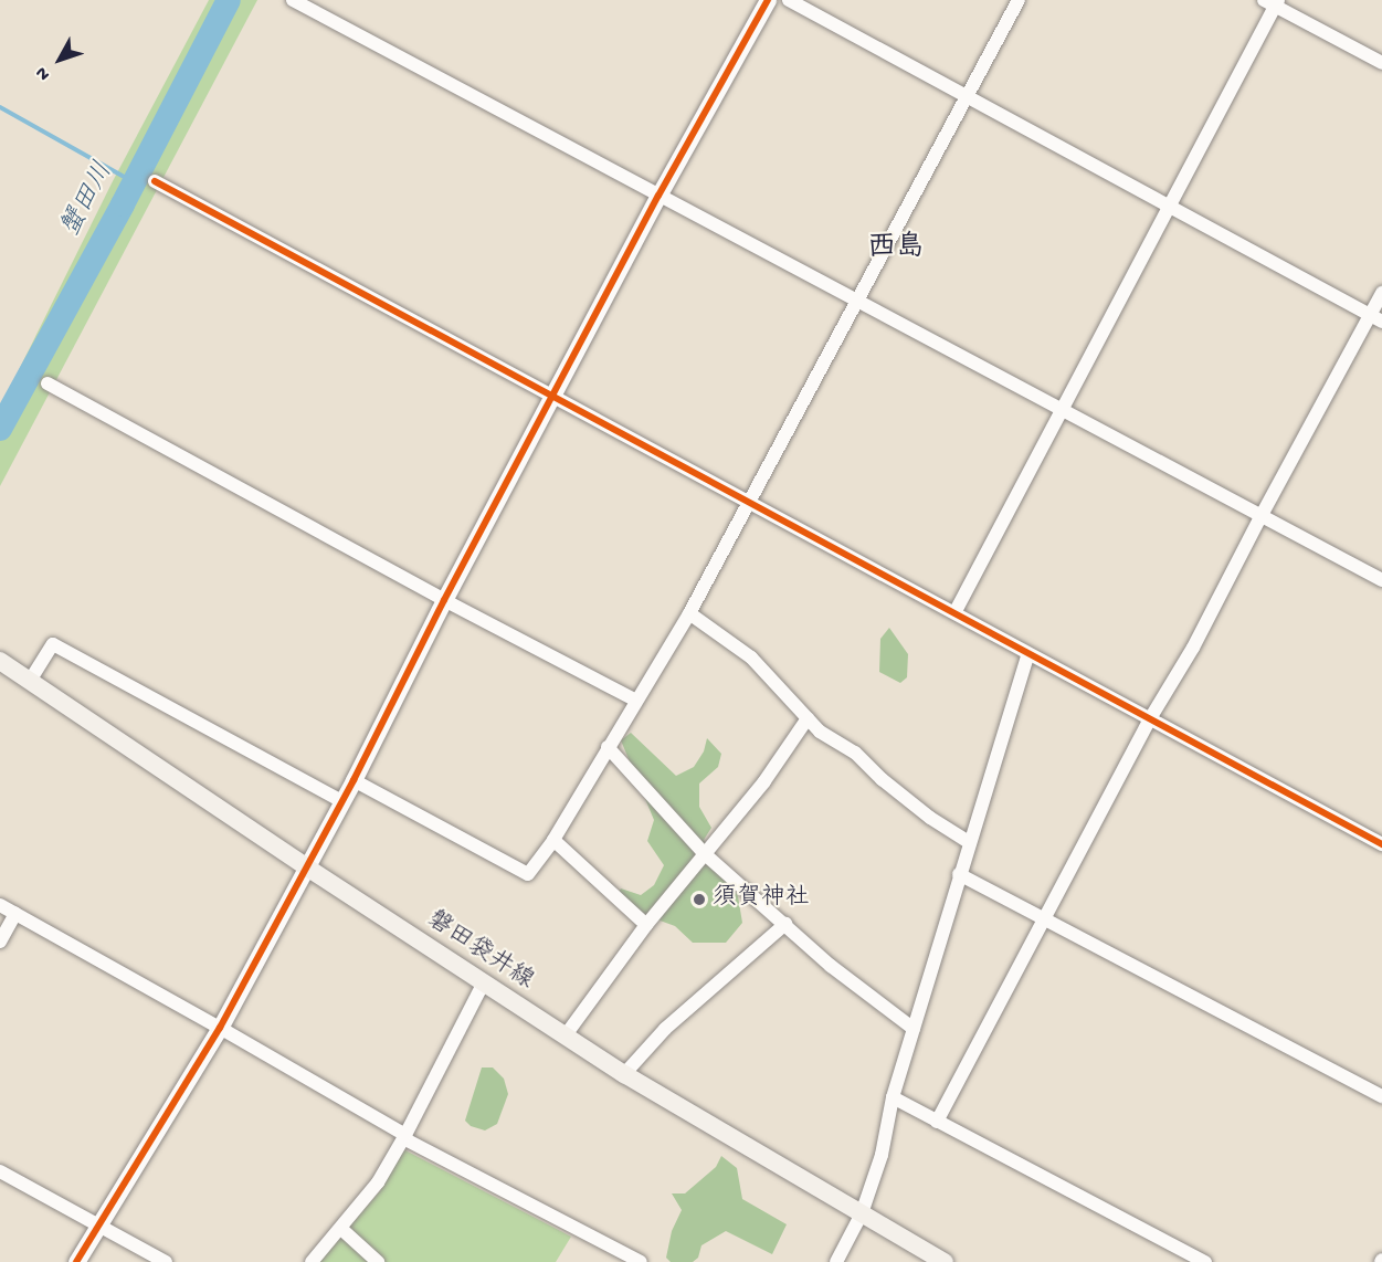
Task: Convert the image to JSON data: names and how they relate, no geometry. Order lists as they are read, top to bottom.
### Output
{
  "streets": {
    "main road": ["磐田袋井線"]
  },
  "districts": ["西島"],
  "water": ["蟹田川"],
  "places": ["須賀神社"],
  "north": "bottom left"
}
